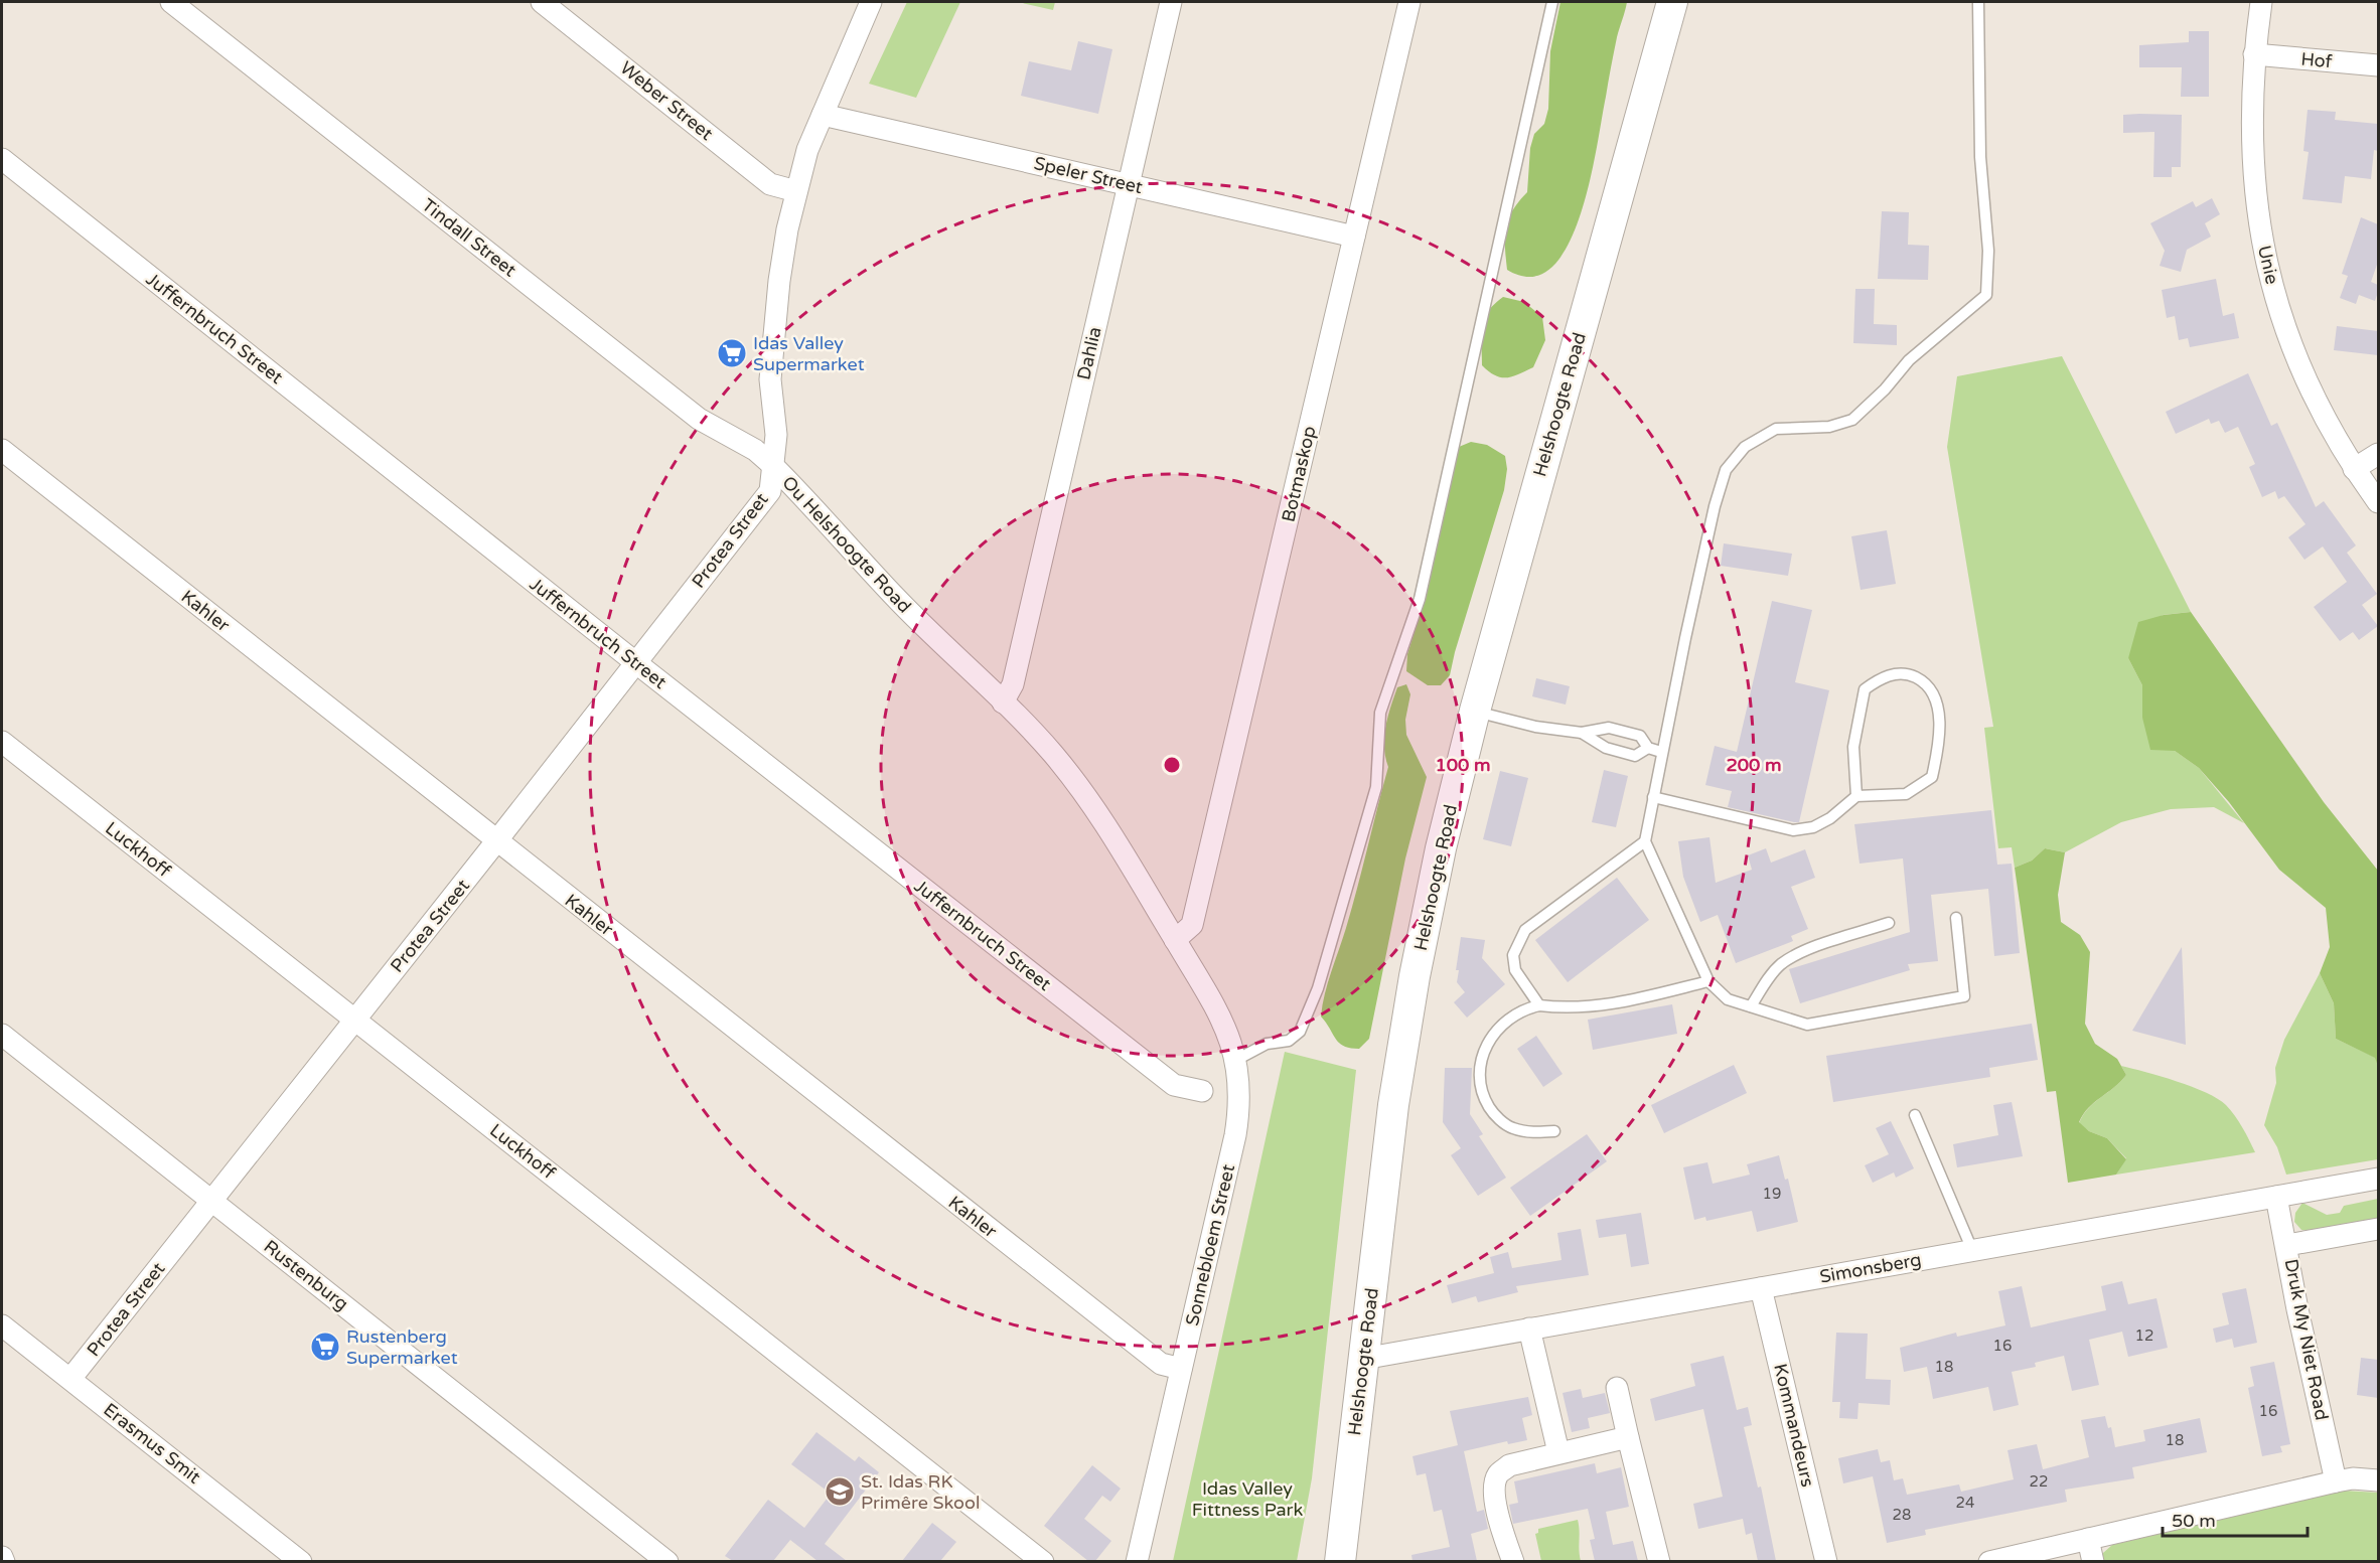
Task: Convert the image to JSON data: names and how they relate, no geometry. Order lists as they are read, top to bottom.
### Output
{
  "streets": {
    "main road": ["Helshoogte Road"],
    "street": [
      "Hof",
      "Weber Street",
      "Speler Street",
      "Tindall Street",
      "Unie",
      "Juffernbruch Street",
      "Dahlia",
      "Botmaskop",
      "Protea Street",
      "Ou Helshoogte Road",
      "Kahler",
      "Luckhoff",
      "Sonnebloem Street",
      "Simonsberg",
      "Rustenburg",
      "Druk My Niet Road",
      "Kommandeurs",
      "Erasmus Smit"
    ]
  },
  "crossings": [
    ["Hof", "Unie"],
    ["Weber Street", "Ou Helshoogte Road"],
    ["Speler Street", "Dahlia"],
    ["Speler Street", "Botmaskop"],
    ["Speler Street", "Ou Helshoogte Road"],
    ["Tindall Street", "Protea Street"],
    ["Tindall Street", "Ou Helshoogte Road"],
    ["Juffernbruch Street", "Protea Street"],
    ["Dahlia", "Ou Helshoogte Road"],
    ["Helshoogte Road", "Simonsberg"],
    ["Botmaskop", "Ou Helshoogte Road"],
    ["Botmaskop", "Sonnebloem Street"],
    ["Protea Street", "Ou Helshoogte Road"],
    ["Protea Street", "Kahler"],
    ["Protea Street", "Luckhoff"],
    ["Protea Street", "Rustenburg"],
    ["Protea Street", "Erasmus Smit"],
    ["Ou Helshoogte Road", "Sonnebloem Street"],
    ["Kahler", "Sonnebloem Street"],
    ["Simonsberg", "Druk My Niet Road"],
    ["Simonsberg", "Kommandeurs"]
  ],
  "parks": ["Idas Valley Fittness Park"],
  "places": {
    "supermarket": ["Idas Valley Supermarket", "Rustenberg Supermarket"],
    "school or university": ["St. Idas RK Primêre Skool"]
  },
  "house_numbers": [
    "19",
    "12",
    "16",
    "18",
    "16",
    "18",
    "22",
    "24",
    "28"
  ],
  "scale_bar": "50 m",
  "rings": ["100 m", "200 m"]
}
